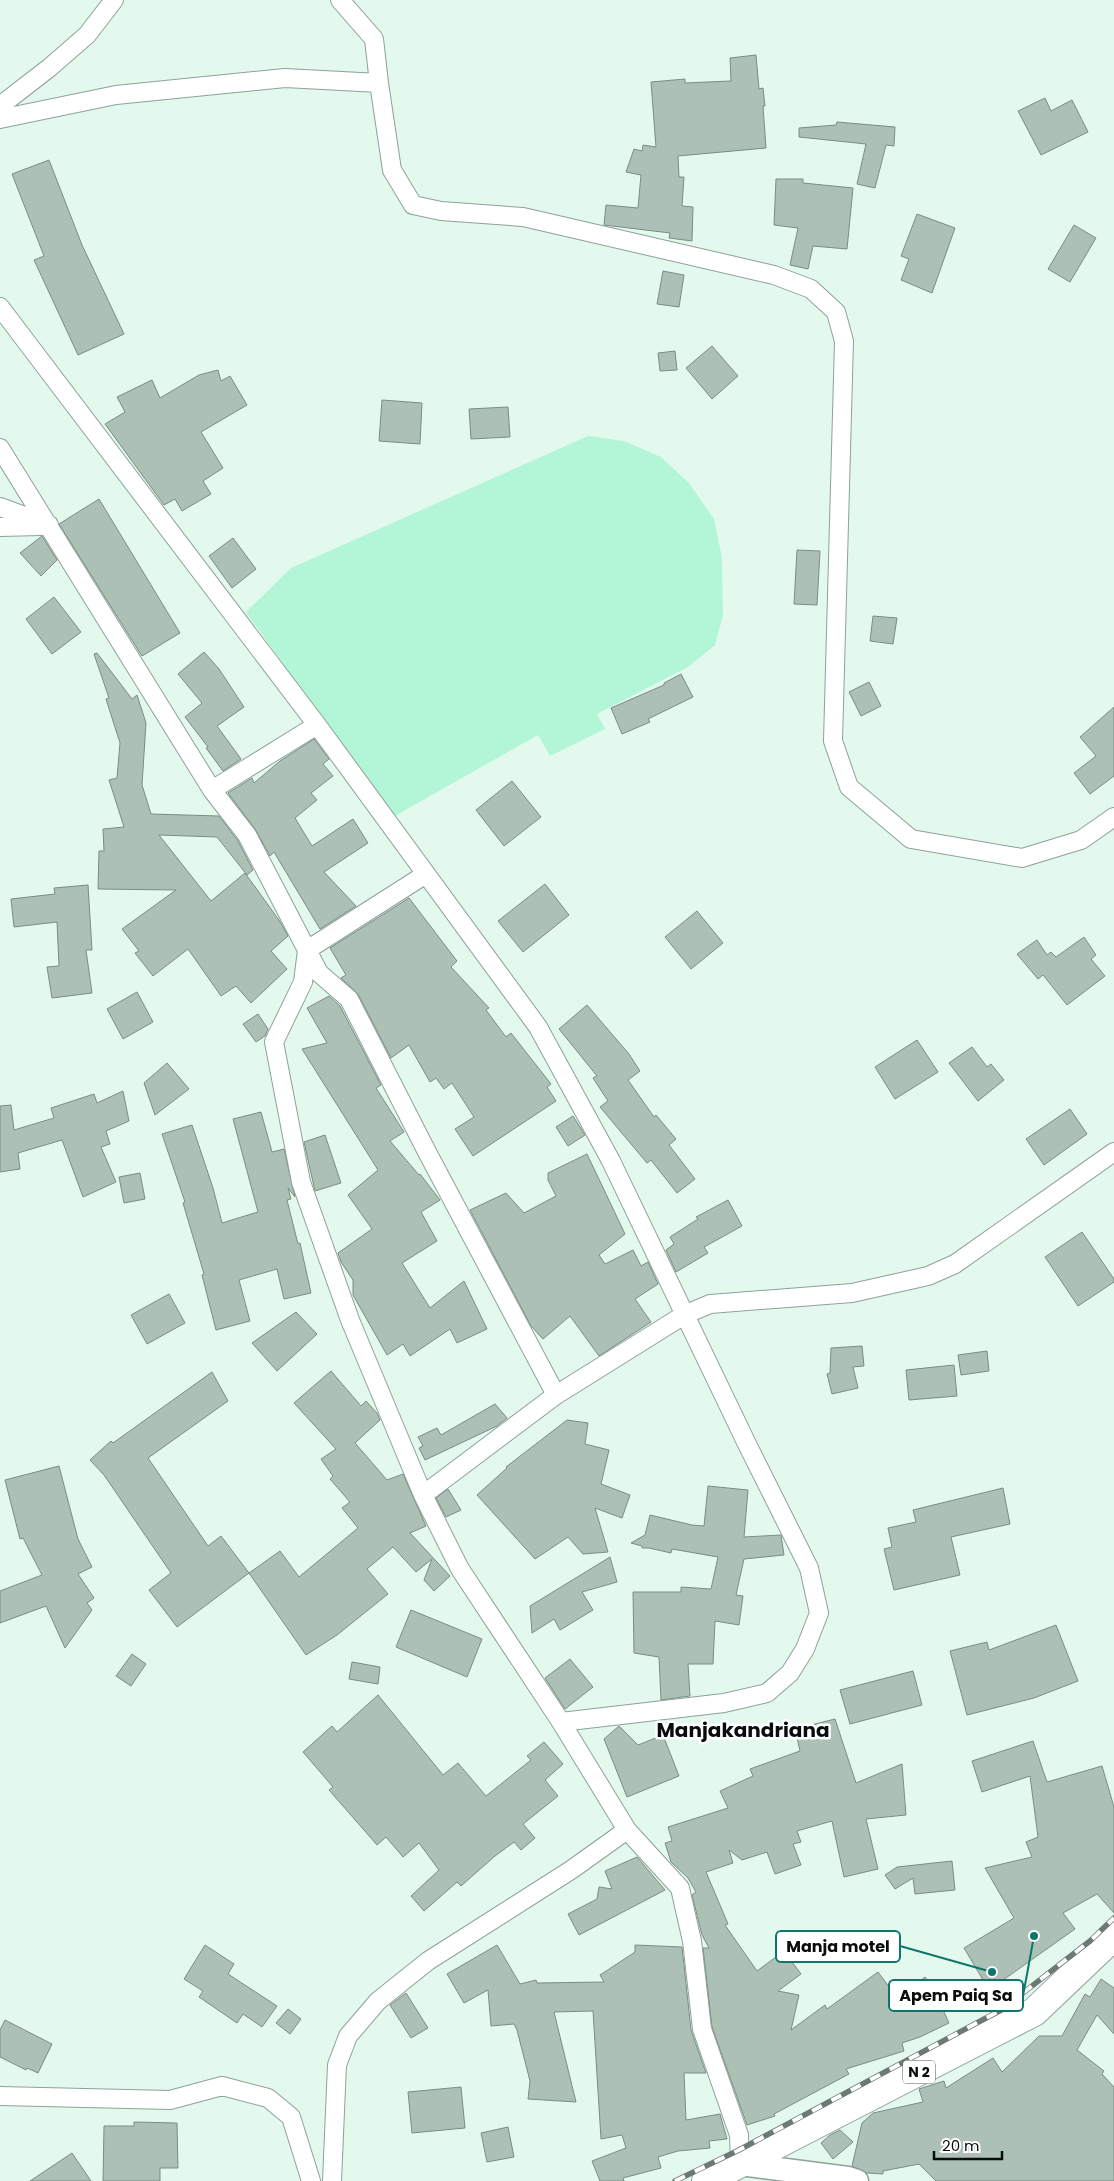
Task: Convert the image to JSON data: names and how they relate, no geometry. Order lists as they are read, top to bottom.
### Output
{
  "streets": {
    "main road": ["N 2"]
  },
  "districts": ["Manjakandriana"],
  "places": ["Apem Paiq Sa", "Manja motel"],
  "scale_bar": "20 m"
}
